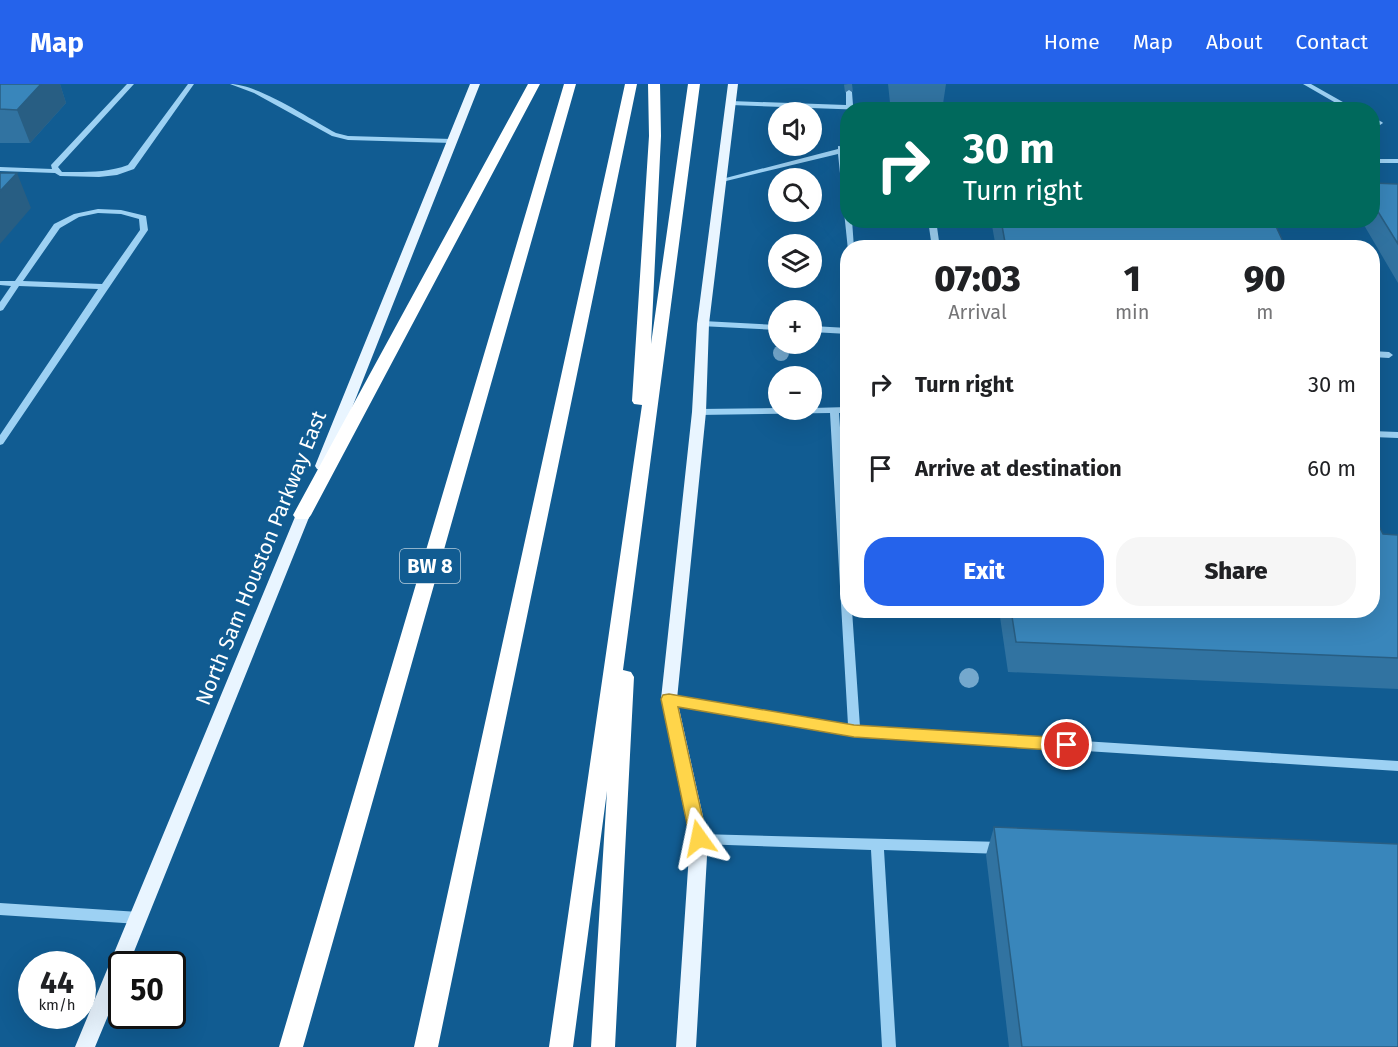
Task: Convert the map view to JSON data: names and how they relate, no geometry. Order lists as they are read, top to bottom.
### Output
{
  "streets": {
    "highway": ["BW 8"],
    "main road": ["North Sam Houston Parkway East"]
  },
  "page": {
    "header": "Map",
    "nav": [
      "Home",
      "Map",
      "About",
      "Contact"
    ],
    "map_buttons": ["+", "−"],
    "turn": ["30 m", "Turn right"],
    "eta": [
      "07:03",
      "Arrival",
      "1",
      "min",
      "90",
      "m"
    ],
    "list": [
      {
        "name": "Turn right",
        "value": "30 m"
      },
      {
        "name": "Arrive at destination",
        "value": "60 m"
      }
    ],
    "buttons": ["Exit", "Share"],
    "speed": "44 km/h",
    "limit": "50"
  }
}
